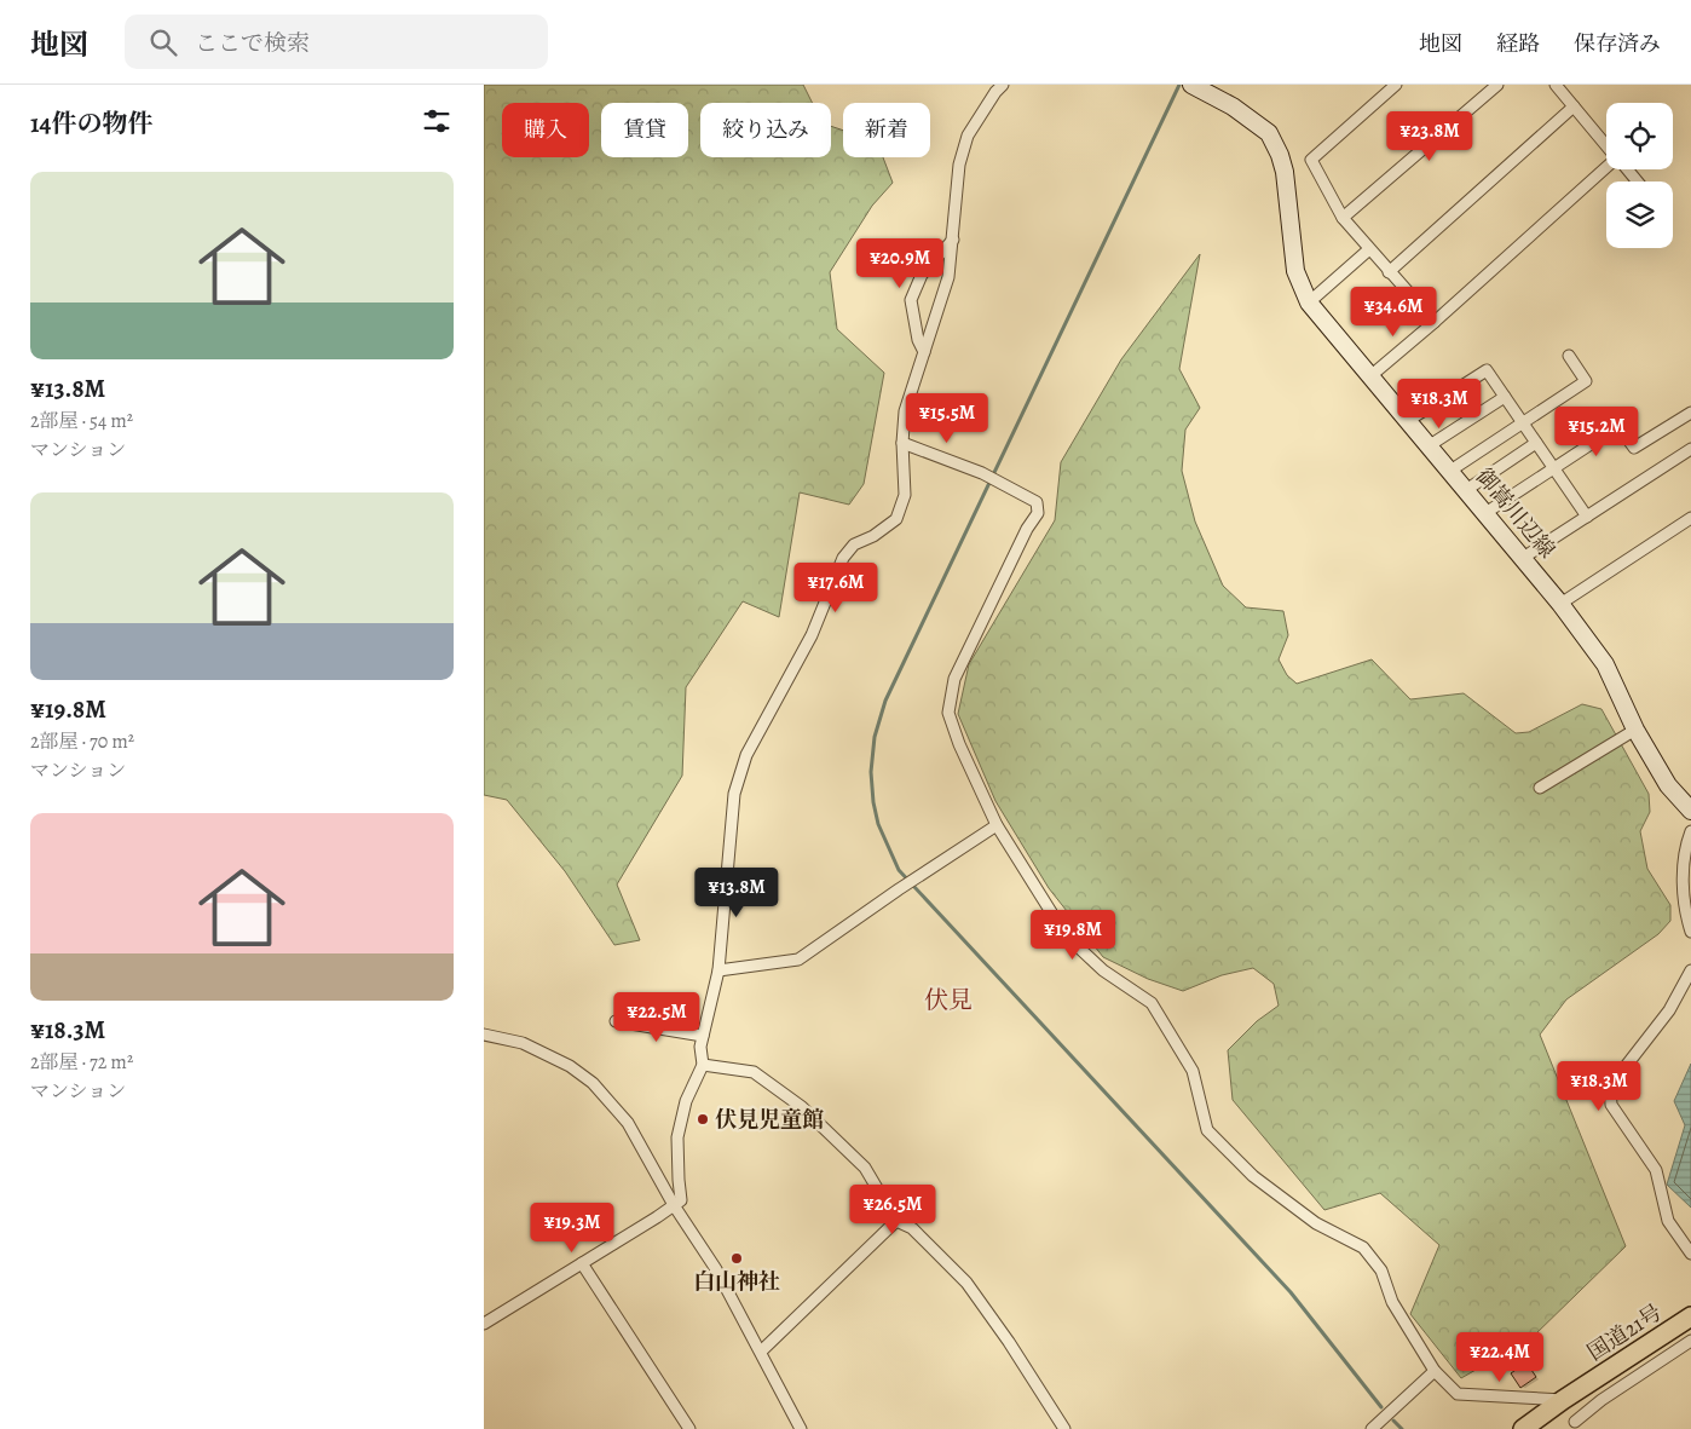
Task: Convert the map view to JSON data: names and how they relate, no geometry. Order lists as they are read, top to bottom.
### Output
{
  "streets": {
    "highway": ["国道21号"],
    "main road": ["御嵩川辺線"]
  },
  "districts": ["伏見"],
  "places": ["伏見児童館", "白山神社"],
  "page": {
    "header": "地図",
    "search": "ここで検索",
    "nav": ["地図", "経路", "保存済み"],
    "heading": "14件の物件",
    "chip": [
      "購入",
      "賃貸",
      "絞り込み",
      "新着"
    ],
    "price": [
      "¥23.8M",
      "¥20.9M",
      "¥34.6M",
      "¥18.3M",
      "¥15.5M",
      "¥15.2M",
      "¥17.6M",
      "¥13.8M",
      "¥19.8M",
      "¥22.5M",
      "¥18.3M",
      "¥26.5M",
      "¥19.3M",
      "¥22.4M"
    ],
    "list": [
      {
        "name": "¥13.8M",
        "note": "2部屋 · 54 m² · マンション"
      },
      {
        "name": "¥19.8M",
        "note": "2部屋 · 70 m² · マンション"
      },
      {
        "name": "¥18.3M",
        "note": "2部屋 · 72 m² · マンション"
      }
    ]
  }
}
